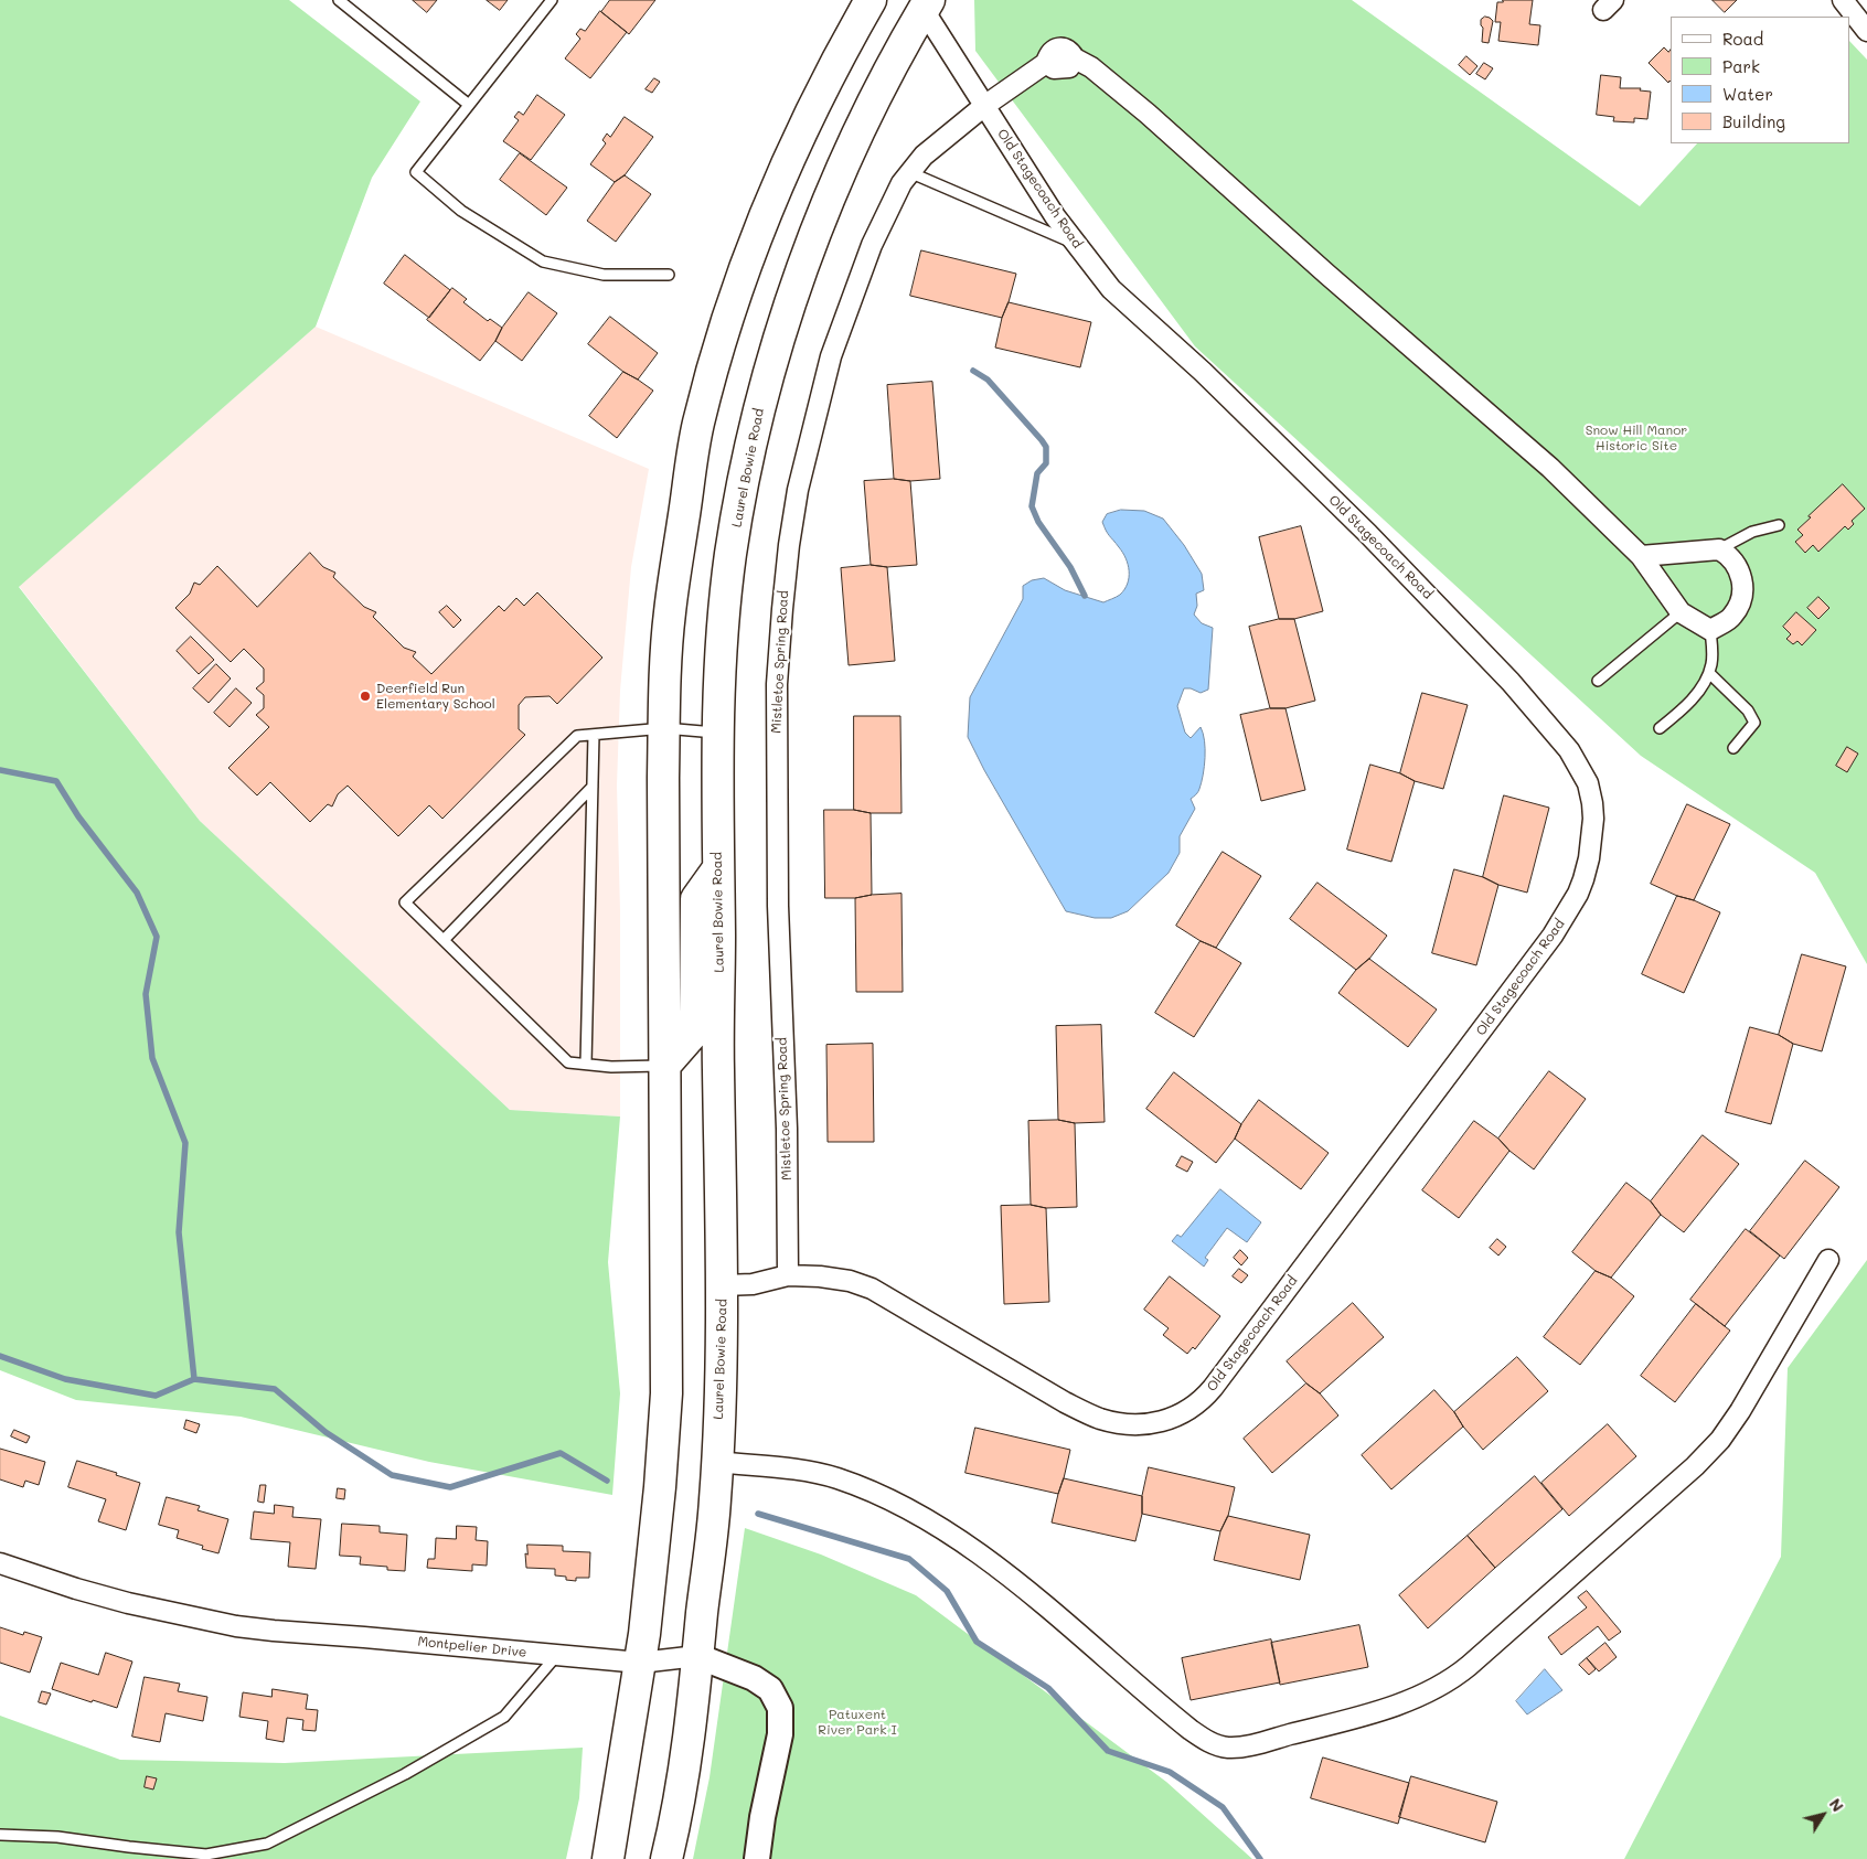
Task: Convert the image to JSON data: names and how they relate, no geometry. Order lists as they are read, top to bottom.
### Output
{
  "streets": {
    "main road": ["Laurel Bowie Road"],
    "street": ["Old Stagecoach Road", "Mistletoe Spring Road", "Montpelier Drive"]
  },
  "crossings": [
    ["Old Stagecoach Road", "Laurel Bowie Road"],
    ["Old Stagecoach Road", "Mistletoe Spring Road"],
    ["Laurel Bowie Road", "Montpelier Drive"]
  ],
  "parks": ["Snow Hill Manor Historic Site", "Patuxent River Park I"],
  "places": ["Deerfield Run Elementary School"],
  "legend": [
    "Road",
    "Park",
    "Water",
    "Building"
  ],
  "north": "top right"
}
